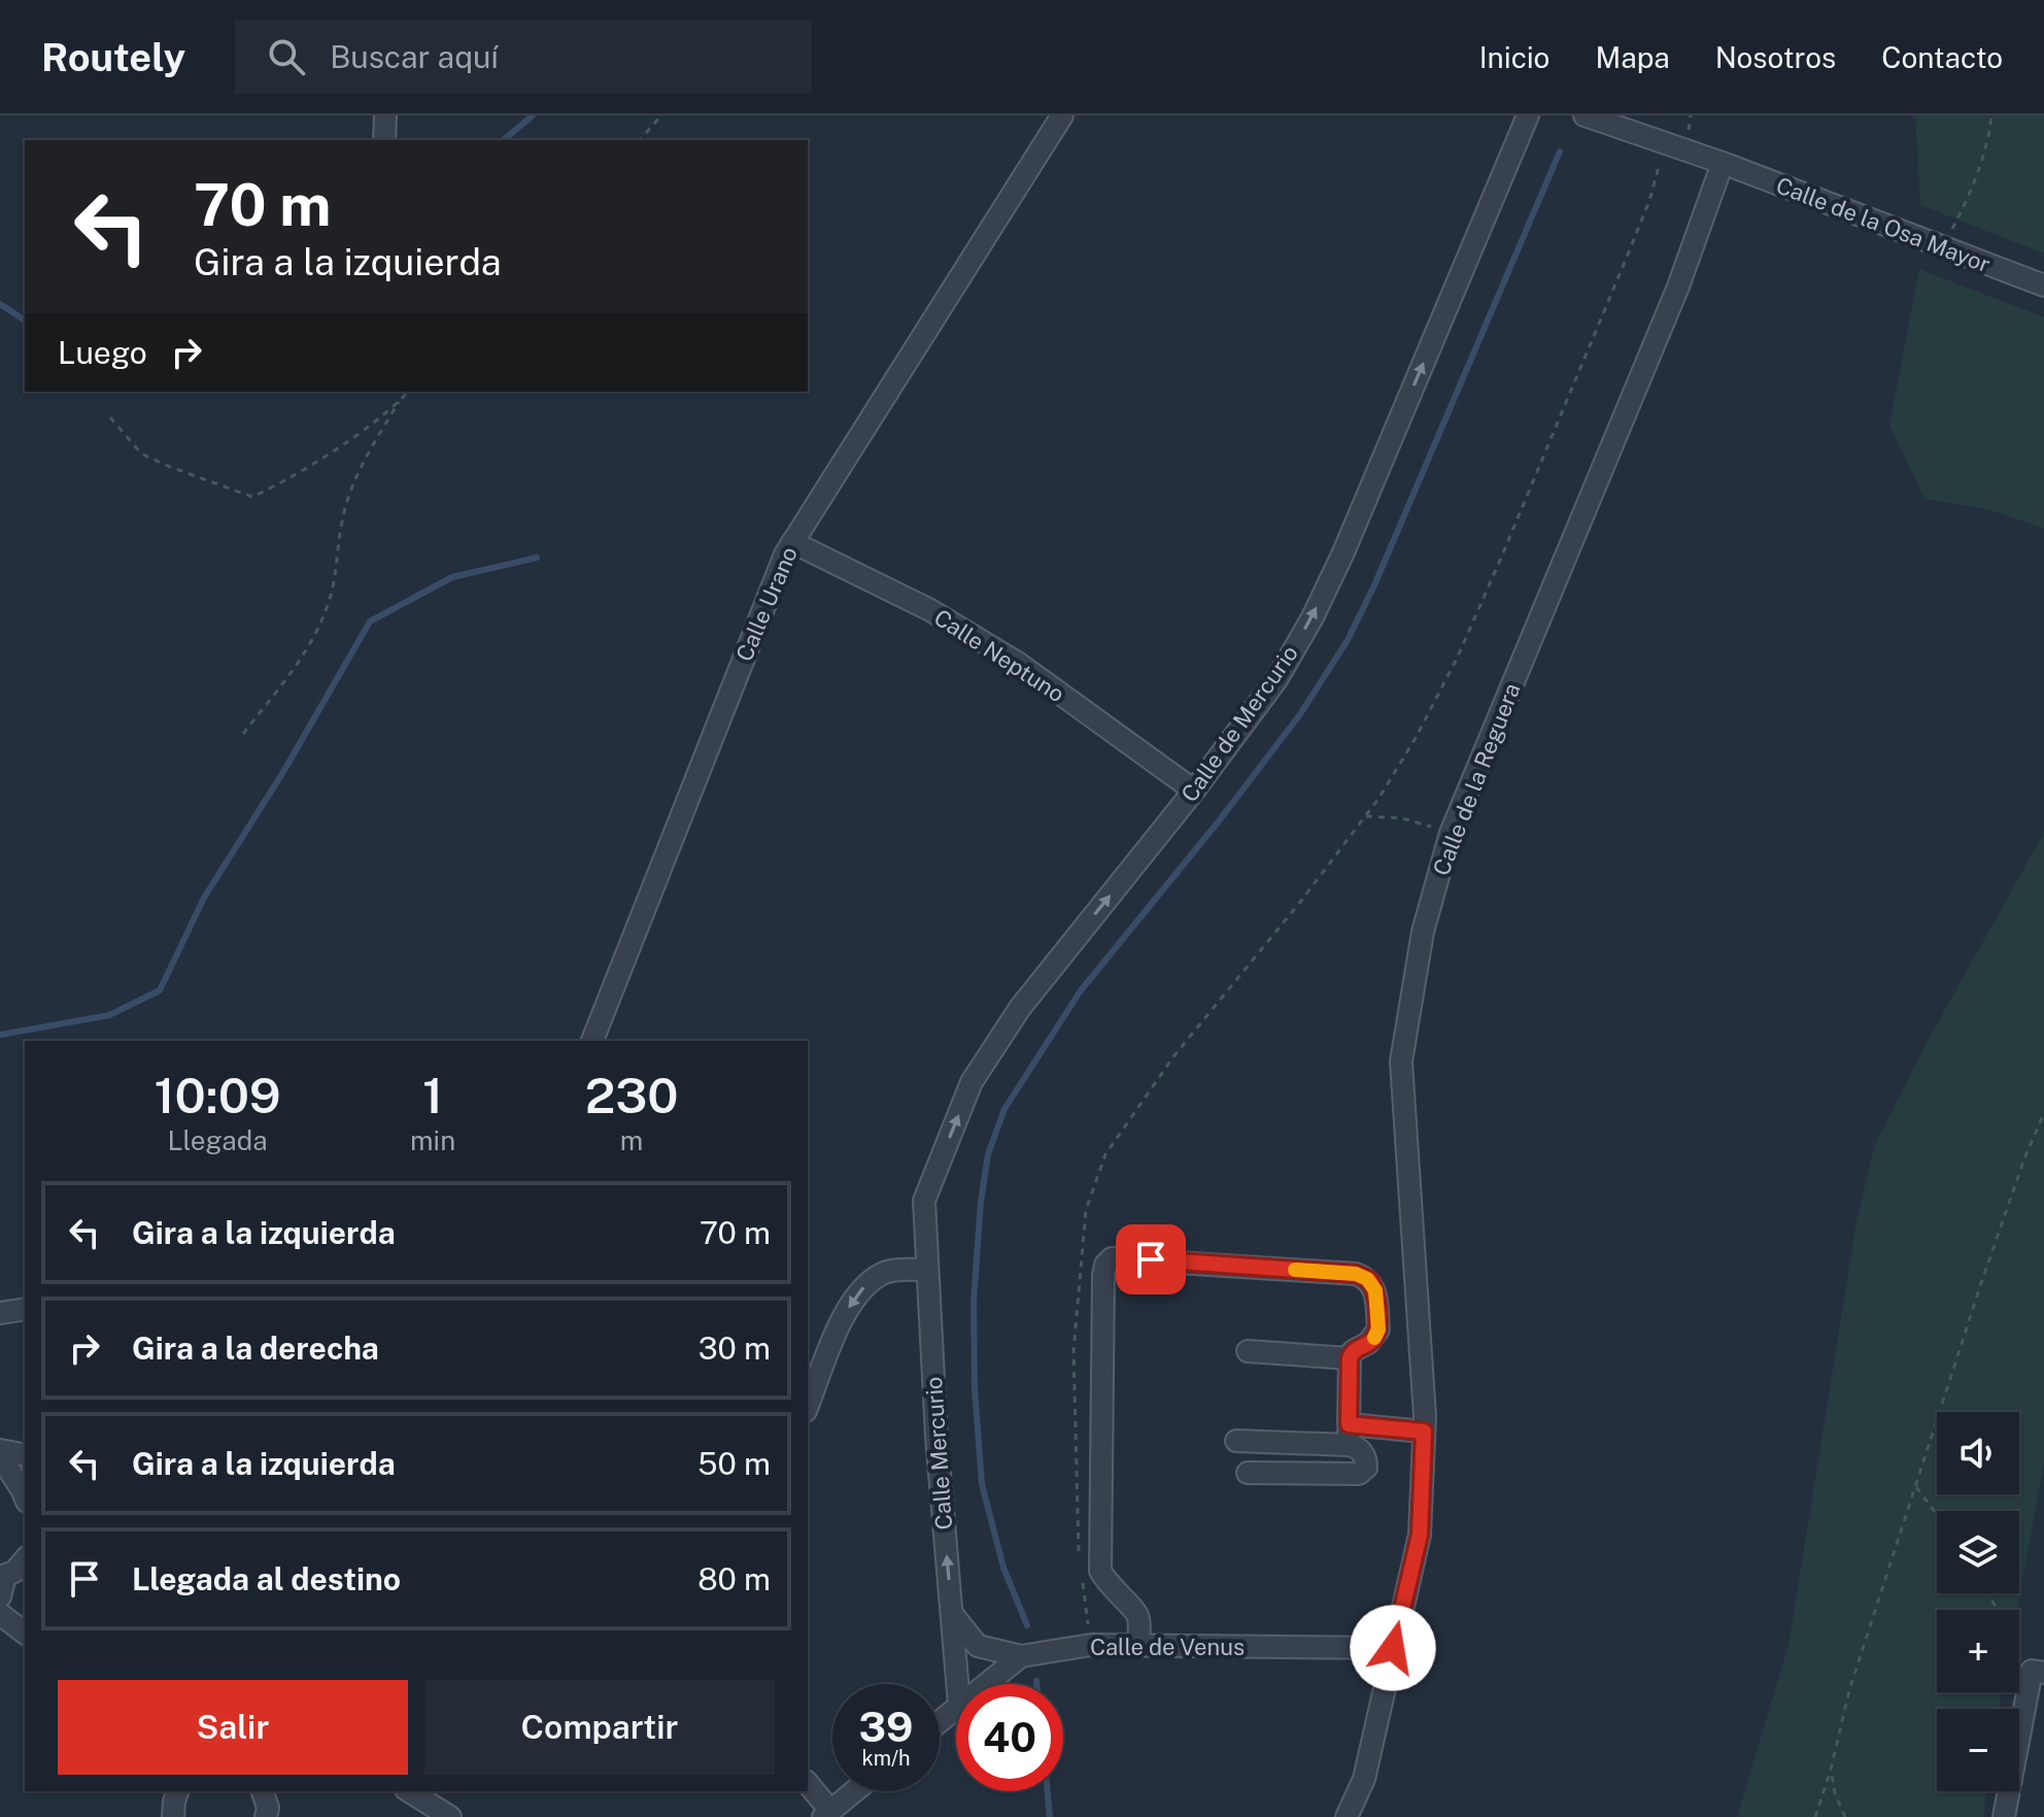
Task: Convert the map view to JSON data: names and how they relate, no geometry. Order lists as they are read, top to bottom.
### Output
{
  "streets": {
    "street": [
      "Calle de la Osa Mayor",
      "Calle Urano",
      "Calle Neptuno",
      "Calle de Mercurio",
      "Calle de la Reguera",
      "Calle Mercurio",
      "Calle de Venus"
    ]
  },
  "crossings": [
    ["Calle de la Osa Mayor", "Calle de la Reguera"],
    ["Calle Urano", "Calle Neptuno"],
    ["Calle Neptuno", "Calle de Mercurio"],
    ["Calle de Mercurio", "Calle Mercurio"],
    ["Calle de la Reguera", "Calle de Venus"]
  ],
  "one_way": ["Calle de Mercurio", "Calle Mercurio"],
  "page": {
    "header": "Routely",
    "search": "Buscar aquí",
    "nav": [
      "Inicio",
      "Mapa",
      "Nosotros",
      "Contacto"
    ],
    "turn": ["70 m", "Gira a la izquierda"],
    "then": "Luego",
    "eta": [
      "10:09",
      "Llegada",
      "1",
      "min",
      "230",
      "m"
    ],
    "list": [
      {
        "name": "Gira a la izquierda",
        "value": "70 m"
      },
      {
        "name": "Gira a la derecha",
        "value": "30 m"
      },
      {
        "name": "Gira a la izquierda",
        "value": "50 m"
      },
      {
        "name": "Llegada al destino",
        "value": "80 m"
      }
    ],
    "map_buttons": ["+", "−"],
    "buttons": ["Salir", "Compartir"],
    "speed": "39 km/h",
    "limit": "40"
  }
}
